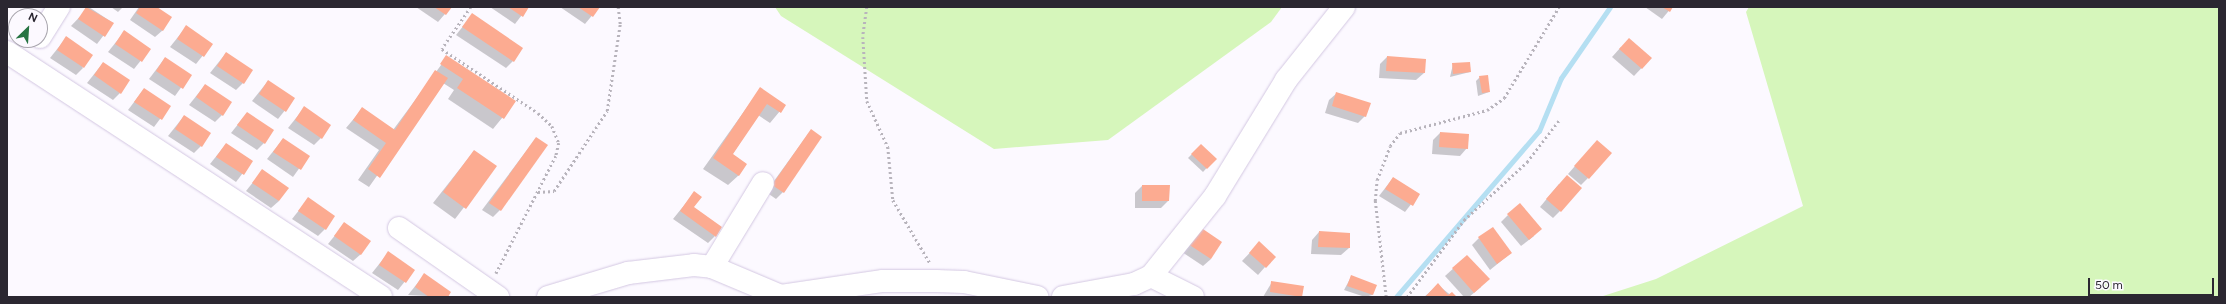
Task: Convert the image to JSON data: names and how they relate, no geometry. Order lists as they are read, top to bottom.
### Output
{
  "scale_bar": "50 m",
  "north": "top right"
}
